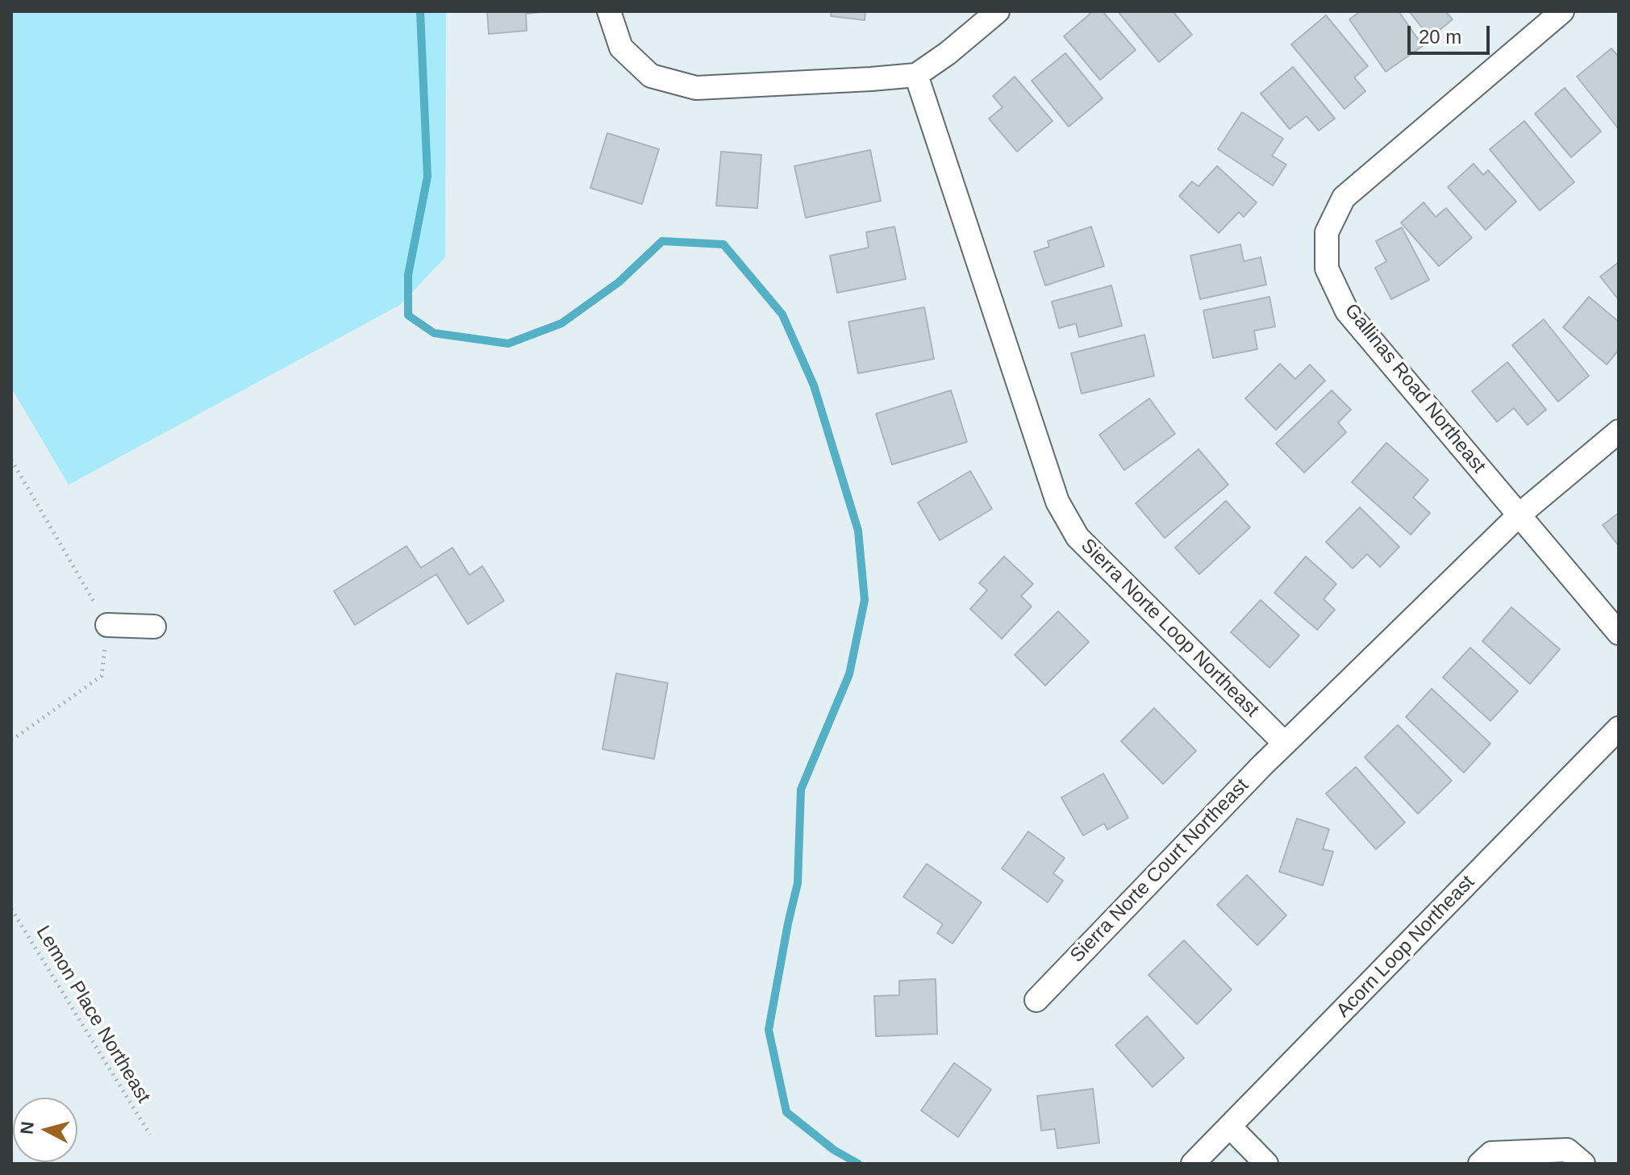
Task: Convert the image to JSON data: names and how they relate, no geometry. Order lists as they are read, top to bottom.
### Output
{
  "streets": {
    "street": [
      "Gallinas Road Northeast",
      "Sierra Norte Loop Northeast",
      "Sierra Norte Court Northeast",
      "Acorn Loop Northeast"
    ],
    "path": ["Lemon Place Northeast"]
  },
  "crossings": [
    ["Sierra Norte Loop Northeast", "Sierra Norte Court Northeast"]
  ],
  "scale_bar": "20 m",
  "north": "left"
}
